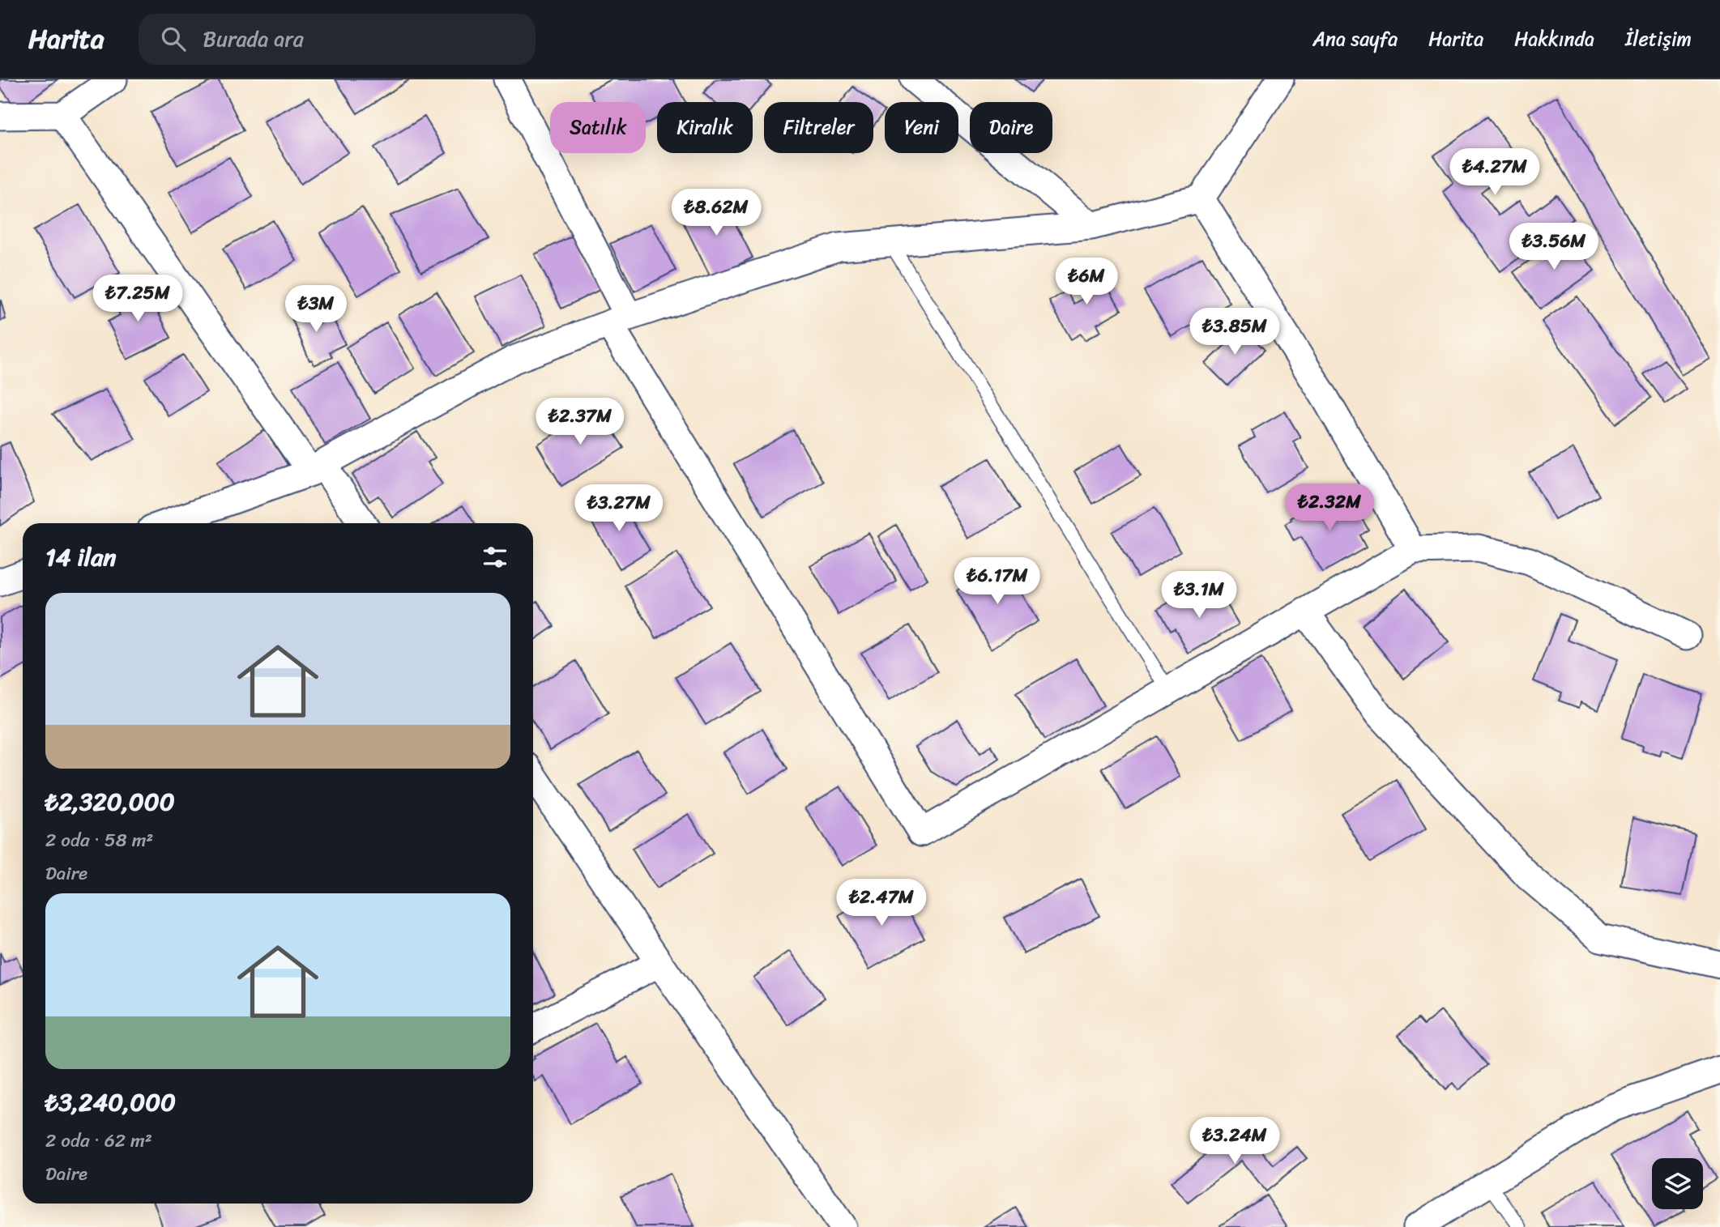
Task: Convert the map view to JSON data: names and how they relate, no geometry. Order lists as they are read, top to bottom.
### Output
{
  "page": {
    "header": "Harita",
    "search": "Burada ara",
    "nav": [
      "Ana sayfa",
      "Harita",
      "Hakkında",
      "İletişim"
    ],
    "chip": [
      "Satılık",
      "Kiralık",
      "Filtreler",
      "Yeni",
      "Daire"
    ],
    "price": [
      "₺4.27M",
      "₺8.62M",
      "₺3.56M",
      "₺6M",
      "₺7.25M",
      "₺3M",
      "₺3.85M",
      "₺2.37M",
      "₺2.32M",
      "₺3.27M",
      "₺6.17M",
      "₺3.1M",
      "₺2.47M",
      "₺3.24M"
    ],
    "heading": "14 ilan",
    "list": [
      {
        "name": "₺2,320,000",
        "note": "2 oda · 58 m² · Daire"
      },
      {
        "name": "₺3,240,000",
        "note": "2 oda · 62 m² · Daire"
      }
    ]
  }
}
